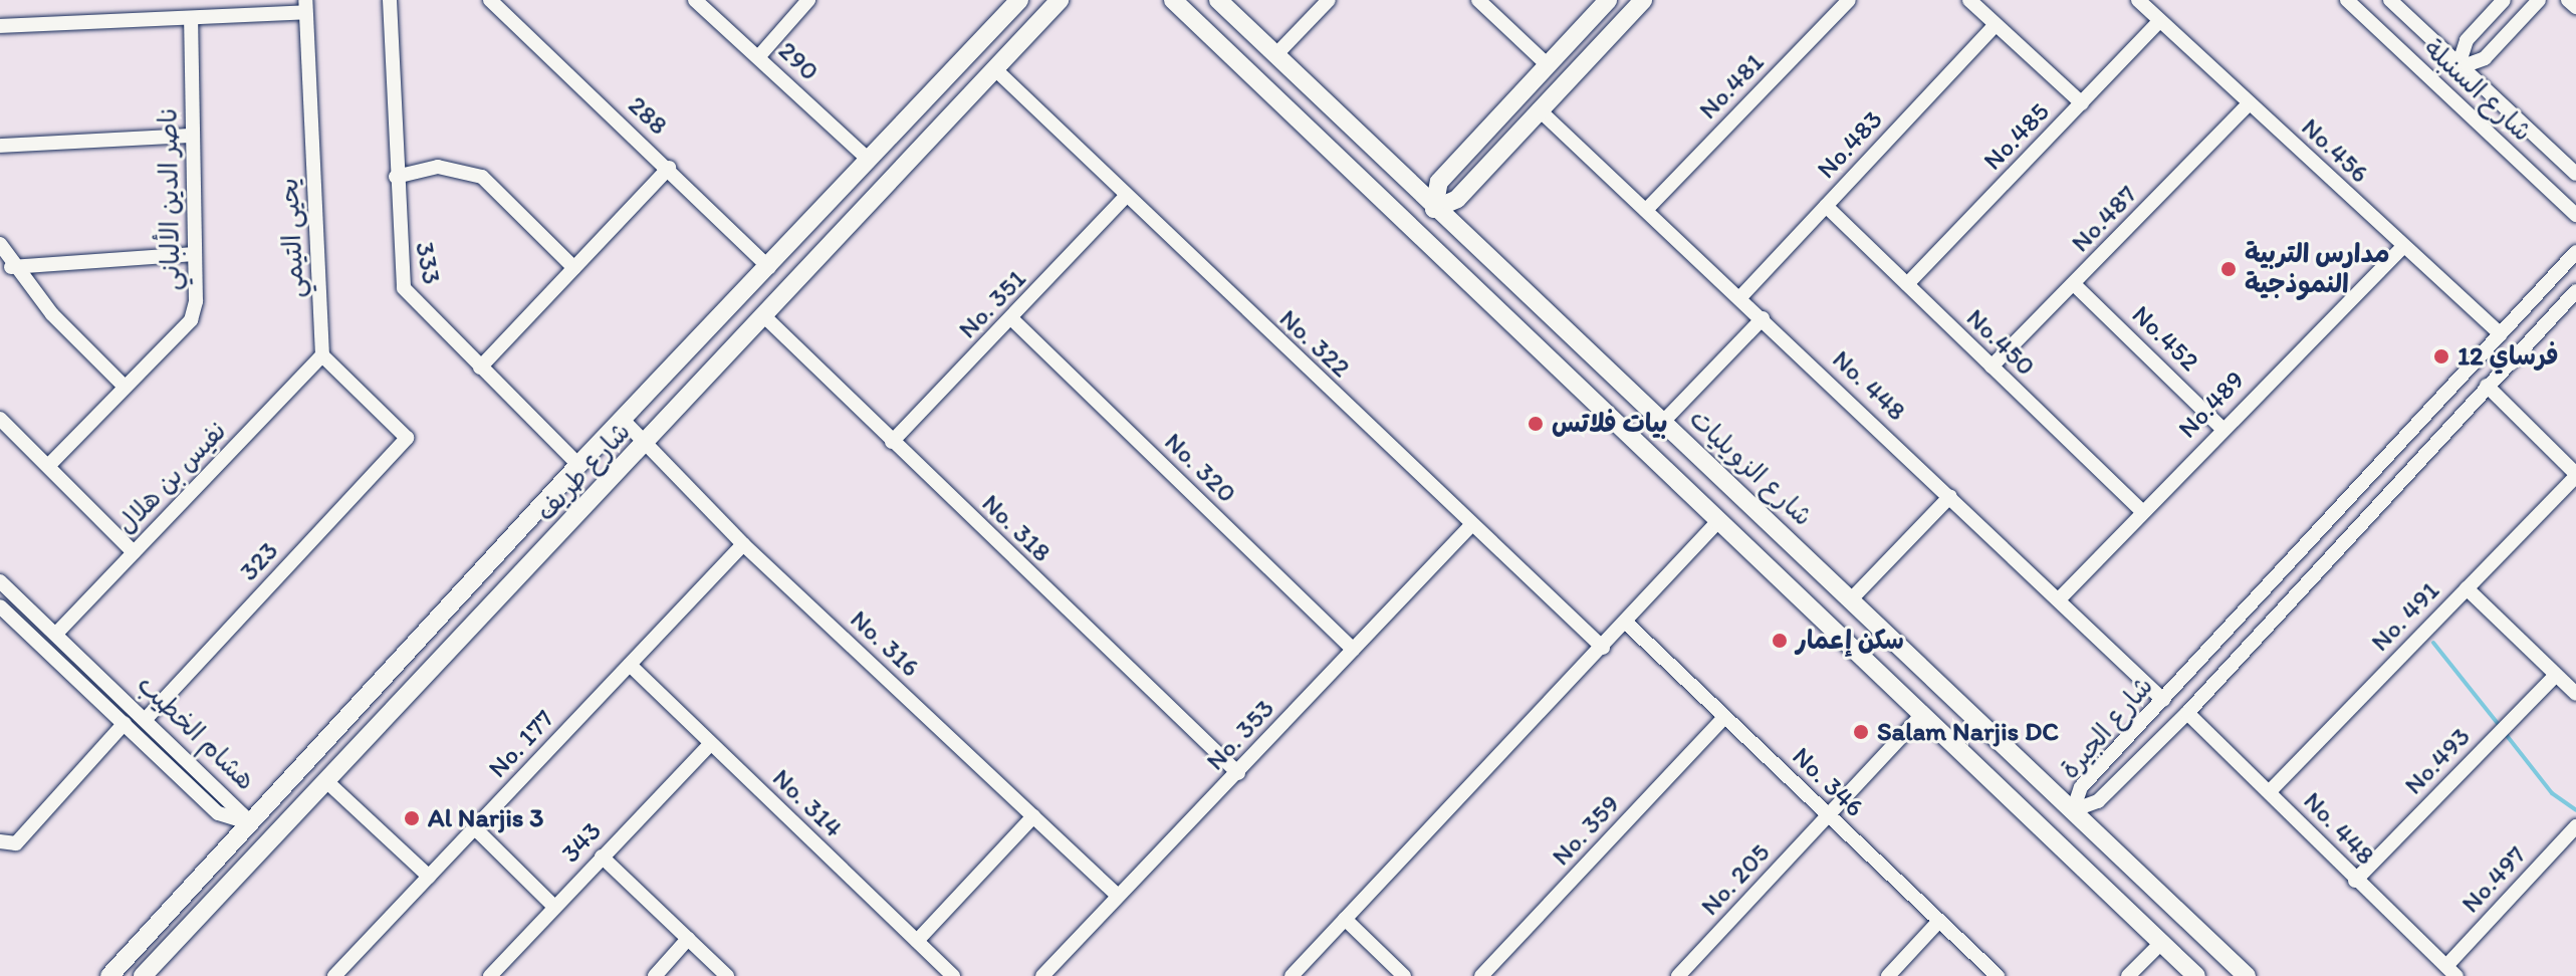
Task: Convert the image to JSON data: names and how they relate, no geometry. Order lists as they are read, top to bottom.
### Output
{
  "streets": {
    "street": [
      "290",
      "No.481",
      "شارع السنبلة",
      "288",
      "No.485",
      "No.483",
      "No.456",
      "ناصر الدين الألباني",
      "No.487",
      "يحيى التيمي",
      "333",
      "No. 351",
      "No.452",
      "No.450",
      "No. 322",
      "No. 448",
      "No.489",
      "No. 320",
      "شارع الزويليات",
      "شارع طريف",
      "نفيس بن هلال",
      "No. 318",
      "323",
      "No. 491",
      "No. 316",
      "شارع الجيرة",
      "هشام الخطيب",
      "No. 353",
      "No. 177",
      "No.493",
      "No. 346",
      "No. 314",
      "No. 359",
      "343",
      "No. 205",
      "No.497"
    ]
  },
  "crossings": [
    ["290", "شارع طريف"],
    ["No.481", "No. 448"],
    ["288", "شارع طريف"],
    ["No.485", "No.456"],
    ["No.485", "No.450"],
    ["No.483", "No.450"],
    ["No.483", "No. 448"],
    ["No.456", "No.487"],
    ["No.456", "No.489"],
    ["No.456", "شارع الجيرة"],
    ["No.487", "No.452"],
    ["No.487", "No.450"],
    ["يحيى التيمي", "نفيس بن هلال"],
    ["يحيى التيمي", "323"],
    ["333", "شارع طريف"],
    ["No. 351", "No. 322"],
    ["No. 351", "No. 320"],
    ["No. 351", "No. 318"],
    ["No.452", "No.489"],
    ["No.450", "No.489"],
    ["No. 322", "شارع طريف"],
    ["No. 322", "No. 353"],
    ["No. 448", "No.489"],
    ["No. 448", "No. 491"],
    ["No. 448", "شارع الجيرة"],
    ["No. 448", "No.493"],
    ["No. 448", "No.497"],
    ["No. 320", "No. 353"],
    ["شارع الزويليات", "شارع الجيرة"],
    ["شارع طريف", "No. 318"],
    ["شارع طريف", "No. 316"],
    ["شارع طريف", "هشام الخطيب"],
    ["نفيس بن هلال", "323"],
    ["نفيس بن هلال", "هشام الخطيب"],
    ["No. 318", "No. 353"],
    ["323", "هشام الخطيب"],
    ["No. 316", "No. 353"],
    ["No. 316", "No. 177"],
    ["No. 177", "No. 314"],
    ["No. 346", "No. 359"],
    ["No. 346", "No. 205"],
    ["No. 314", "343"]
  ],
  "places": [
    "مدارس التربية النموذجية",
    "فرساي 12",
    "بيات فلاتس",
    "سكن إعمار",
    "Salam Narjis DC",
    "Al Narjis 3"
  ]
}
